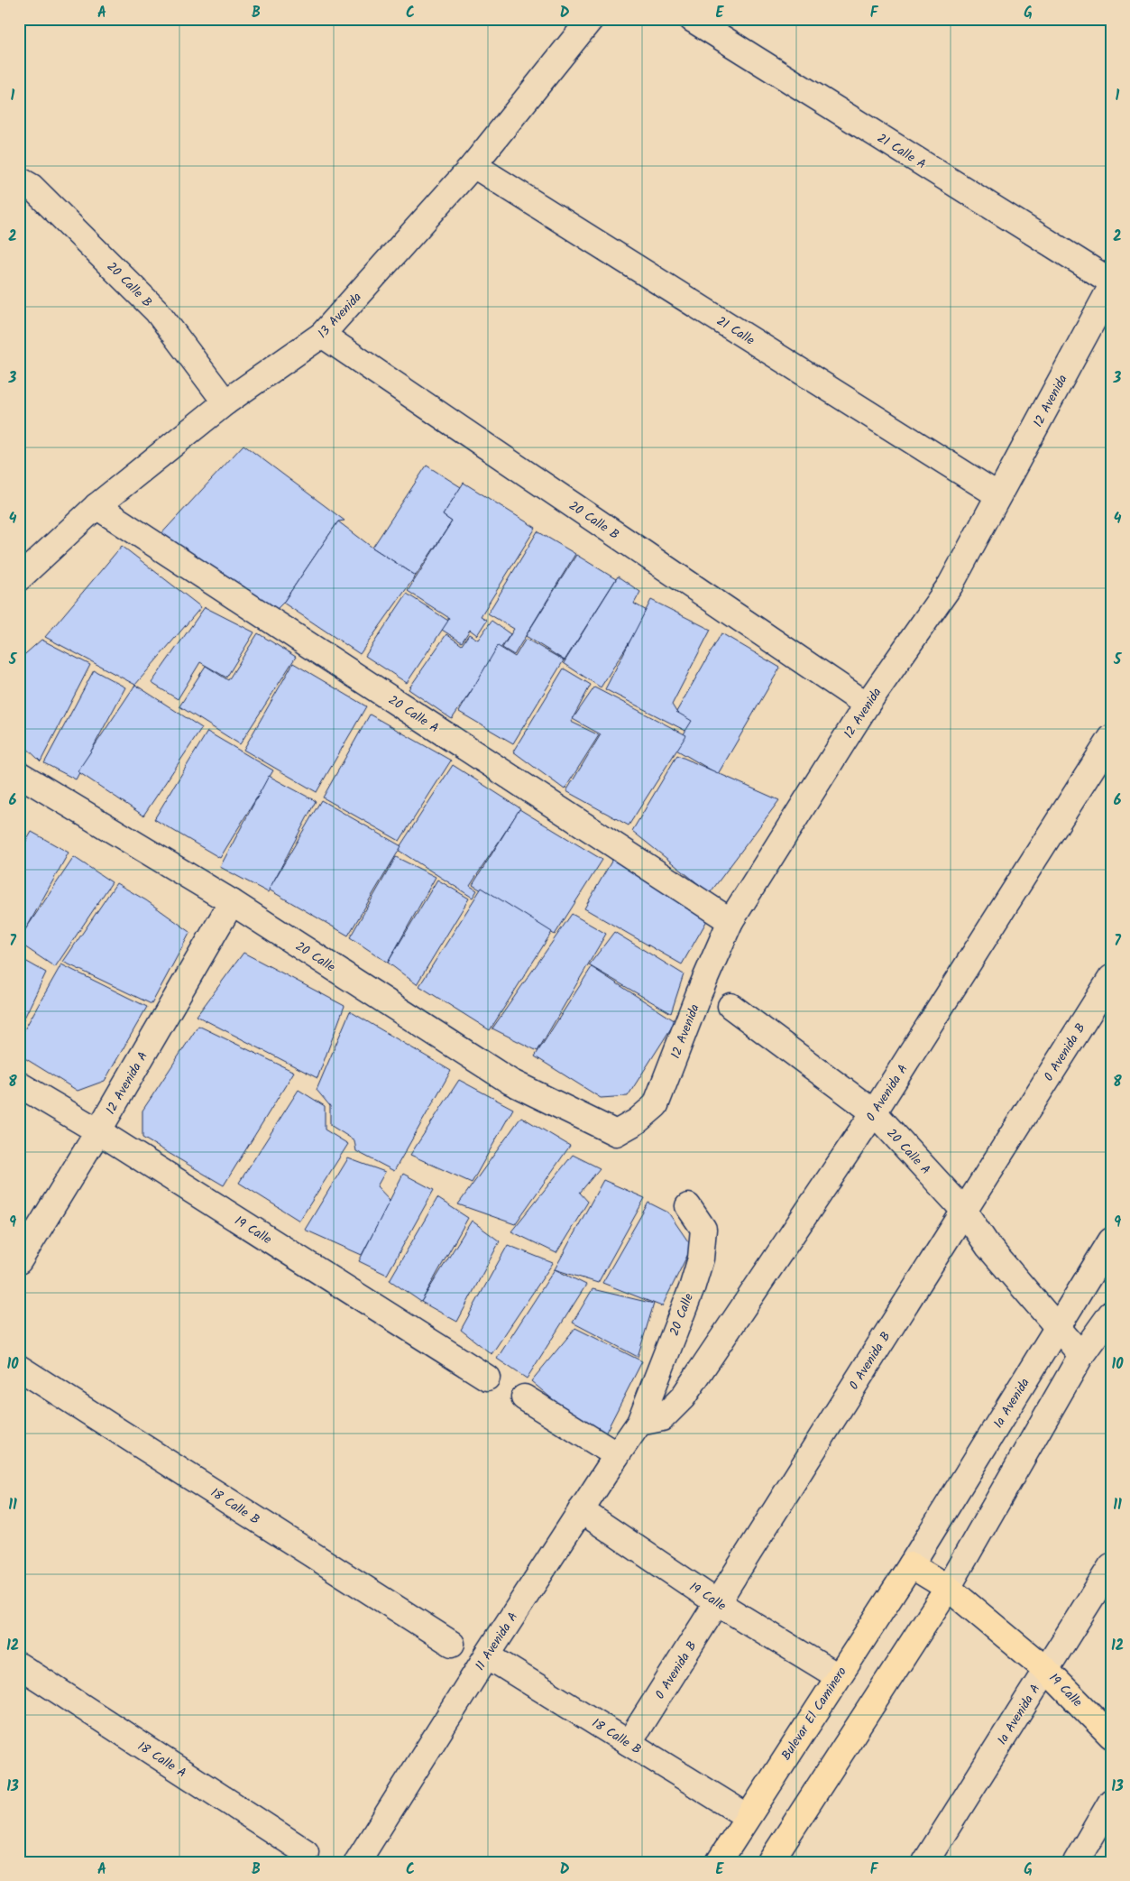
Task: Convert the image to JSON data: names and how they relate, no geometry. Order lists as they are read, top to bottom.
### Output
{
  "streets": {
    "main road": ["19 Calle", "Bulevar El Caminero"],
    "street": [
      "21 Calle A",
      "20 Calle B",
      "13 Avenida",
      "21 Calle",
      "12 Avenida",
      "20 Calle A",
      "20 Calle",
      "0 Avenida B",
      "12 Avenida A",
      "0 Avenida A",
      "1a Avenida",
      "18 Calle B",
      "11 Avenida A",
      "1a Avenida A",
      "18 Calle A"
    ]
  },
  "crossings": [
    ["20 Calle B", "13 Avenida"],
    ["20 Calle B", "12 Avenida"],
    ["13 Avenida", "21 Calle"],
    ["13 Avenida", "20 Calle A"],
    ["21 Calle", "12 Avenida"],
    ["12 Avenida", "20 Calle A"],
    ["12 Avenida", "20 Calle"],
    ["20 Calle A", "0 Avenida B"],
    ["20 Calle A", "0 Avenida A"],
    ["20 Calle A", "1a Avenida"],
    ["20 Calle", "12 Avenida A"],
    ["20 Calle", "0 Avenida A"],
    ["20 Calle", "11 Avenida A"],
    ["0 Avenida B", "19 Calle"],
    ["0 Avenida B", "18 Calle B"],
    ["12 Avenida A", "19 Calle"],
    ["0 Avenida A", "11 Avenida A"],
    ["19 Calle", "1a Avenida"],
    ["19 Calle", "11 Avenida A"],
    ["19 Calle", "Bulevar El Caminero"],
    ["19 Calle", "1a Avenida A"],
    ["1a Avenida", "Bulevar El Caminero"],
    ["18 Calle B", "11 Avenida A"],
    ["18 Calle B", "Bulevar El Caminero"]
  ],
  "grid": {
    "columns": [
      "A",
      "B",
      "C",
      "D",
      "E",
      "F",
      "G"
    ],
    "rows": [
      "1",
      "2",
      "3",
      "4",
      "5",
      "6",
      "7",
      "8",
      "9",
      "10",
      "11",
      "12",
      "13"
    ]
  }
}
